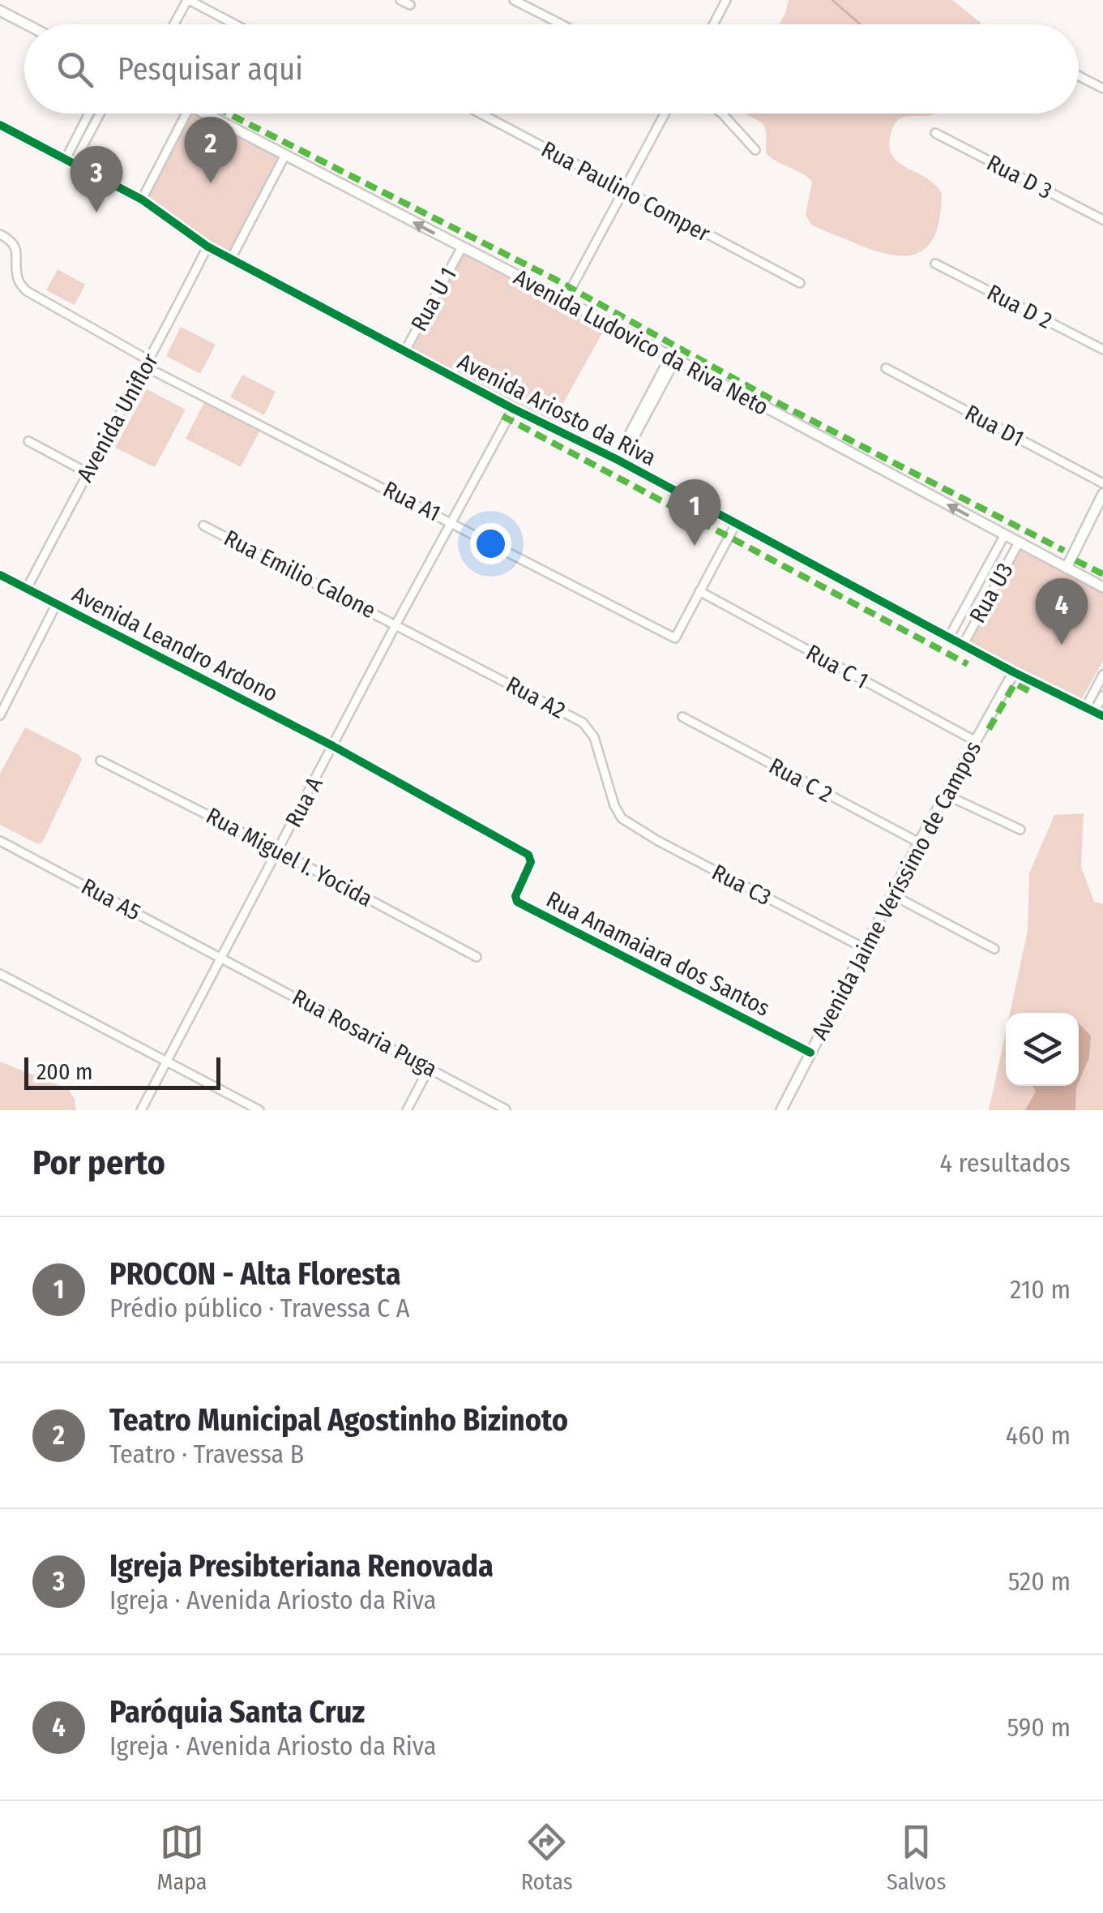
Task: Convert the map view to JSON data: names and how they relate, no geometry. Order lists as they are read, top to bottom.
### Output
{
  "streets": {
    "street": [
      "Rua D 3",
      "Rua Paulino Comper",
      "Rua U 1",
      "Rua D 2",
      "Avenida Ludovico da Riva Neto",
      "Avenida Ariosto da Riva",
      "Avenida Uniflor",
      "Rua D1",
      "Rua A1",
      "Rua Emilio Calone",
      "Rua U3",
      "Avenida Leandro Ardono",
      "Rua C 1",
      "Rua A2",
      "Rua C 2",
      "Rua A",
      "Rua Miguel I. Yocida",
      "Rua C3",
      "Avenida Jaime Veríssimo de Campos",
      "Rua A5",
      "Rua Anamaiara dos Santos",
      "Rua Rosaria Puga"
    ]
  },
  "crossings": [
    ["Rua U 1", "Avenida Ludovico da Riva Neto"],
    ["Rua U 1", "Avenida Ariosto da Riva"],
    ["Avenida Ludovico da Riva Neto", "Rua U3"],
    ["Avenida Ariosto da Riva", "Avenida Uniflor"],
    ["Avenida Ariosto da Riva", "Rua U3"],
    ["Avenida Ariosto da Riva", "Rua A"],
    ["Avenida Ariosto da Riva", "Avenida Jaime Veríssimo de Campos"],
    ["Avenida Uniflor", "Rua A1"],
    ["Avenida Uniflor", "Avenida Leandro Ardono"],
    ["Rua A1", "Rua C 1"],
    ["Rua A1", "Rua A"],
    ["Rua Emilio Calone", "Rua A2"],
    ["Rua Emilio Calone", "Rua A"],
    ["Avenida Leandro Ardono", "Rua A"],
    ["Avenida Leandro Ardono", "Rua Anamaiara dos Santos"],
    ["Rua C 1", "Avenida Jaime Veríssimo de Campos"],
    ["Rua A2", "Rua A"],
    ["Rua A2", "Rua C3"],
    ["Rua C 2", "Avenida Jaime Veríssimo de Campos"],
    ["Rua A", "Rua Miguel I. Yocida"],
    ["Rua A", "Rua A5"],
    ["Rua A", "Rua Anamaiara dos Santos"],
    ["Rua A", "Rua Rosaria Puga"],
    ["Rua C3", "Avenida Jaime Veríssimo de Campos"],
    ["Avenida Jaime Veríssimo de Campos", "Rua Anamaiara dos Santos"],
    ["Rua A5", "Rua Rosaria Puga"]
  ],
  "one_way": ["Avenida Ludovico da Riva Neto"],
  "scale_bar": "200 m",
  "page": {
    "search": "Pesquisar aqui",
    "pins": [
      "2",
      "3",
      "1",
      "4"
    ],
    "scale": "200 m",
    "heading": ["Por perto", "4 resultados"],
    "list": [
      {
        "mark": "1",
        "name": "PROCON - Alta Floresta",
        "note": "Prédio público · Travessa C A",
        "value": "210 m"
      },
      {
        "mark": "2",
        "name": "Teatro Municipal Agostinho Bizinoto",
        "note": "Teatro · Travessa B",
        "value": "460 m"
      },
      {
        "mark": "3",
        "name": "Igreja Presibteriana Renovada",
        "note": "Igreja · Avenida Ariosto da Riva",
        "value": "520 m"
      },
      {
        "mark": "4",
        "name": "Paróquia Santa Cruz",
        "note": "Igreja · Avenida Ariosto da Riva",
        "value": "590 m"
      }
    ],
    "nav": ["Mapa", "Rotas", "Salvos"]
  }
}
